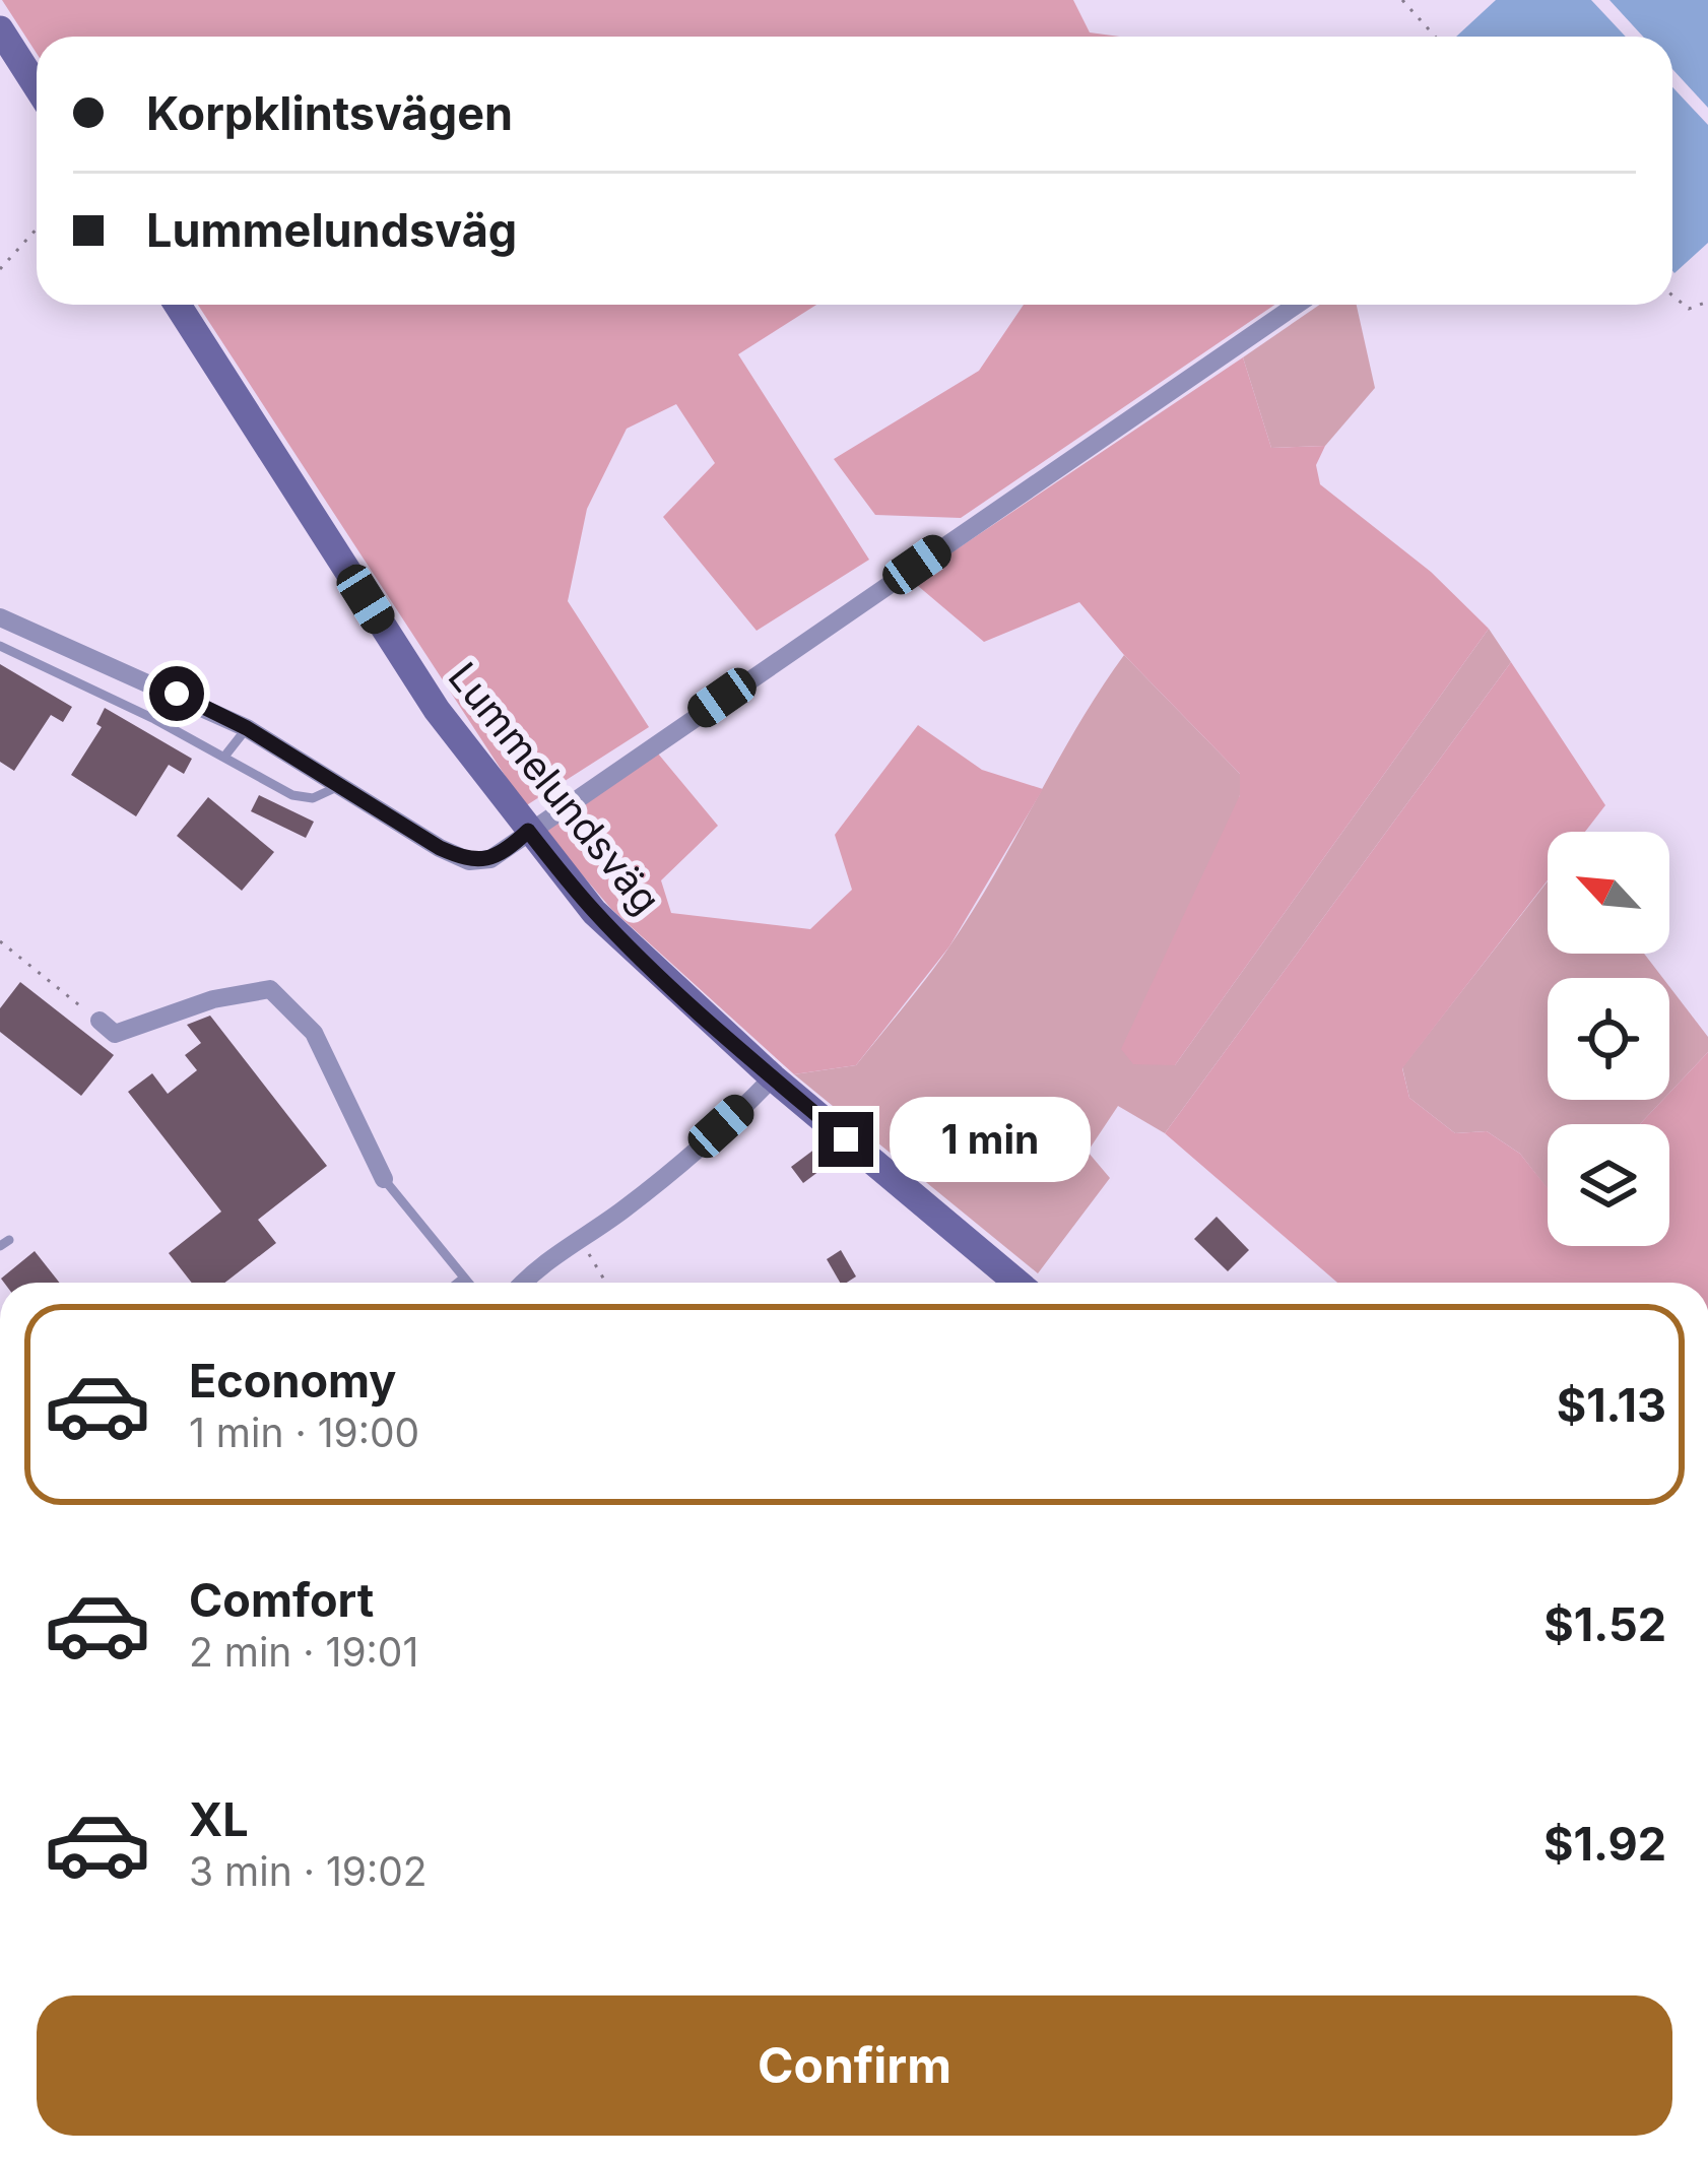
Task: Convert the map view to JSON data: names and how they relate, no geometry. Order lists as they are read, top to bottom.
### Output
{
  "streets": {
    "main road": ["Lummelundsväg"]
  },
  "north": "top left",
  "page": {
    "banner": ["Korpklintsvägen", "Lummelundsväg"],
    "bubble": "1 min",
    "list": [
      {
        "name": "Economy",
        "note": "1 min · 19:00",
        "value": "$1.13"
      },
      {
        "name": "Comfort",
        "note": "2 min · 19:01",
        "value": "$1.52"
      },
      {
        "name": "XL",
        "note": "3 min · 19:02",
        "value": "$1.92"
      }
    ],
    "buttons": "Confirm"
  }
}
